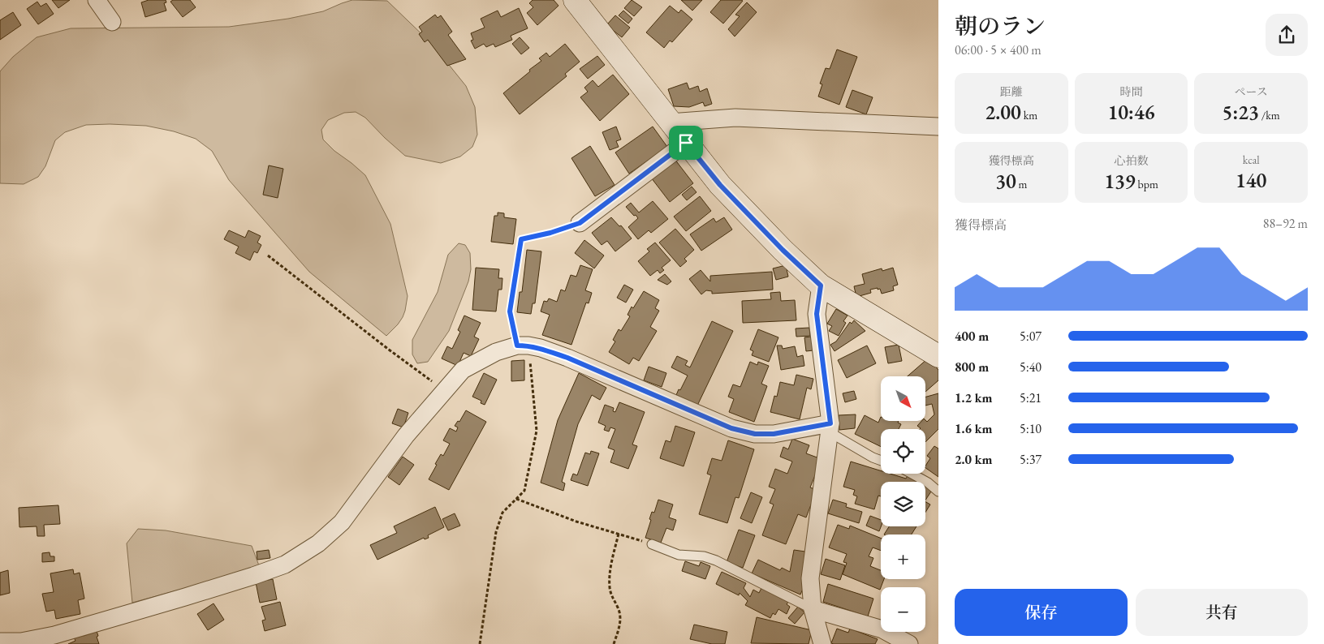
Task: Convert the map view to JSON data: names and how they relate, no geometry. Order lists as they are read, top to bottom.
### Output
{
  "north": "bottom right",
  "page": {
    "heading": ["朝のラン", "06:00 · 5 × 400 m"],
    "stats": [
      ["距離", "2.00 km"],
      ["時間", "10:46"],
      ["ペース", "5:23 /km"],
      ["獲得標高", "30 m"],
      ["心拍数", "139 bpm"],
      ["kcal", "140"]
    ],
    "chart": ["獲得標高", "88–92 m"],
    "list": [
      {
        "name": "400 m",
        "note": "5:07"
      },
      {
        "name": "800 m",
        "note": "5:40"
      },
      {
        "name": "1.2 km",
        "note": "5:21"
      },
      {
        "name": "1.6 km",
        "note": "5:10"
      },
      {
        "name": "2.0 km",
        "note": "5:37"
      }
    ],
    "map_buttons": ["+", "−"],
    "buttons": ["保存", "共有"]
  }
}
